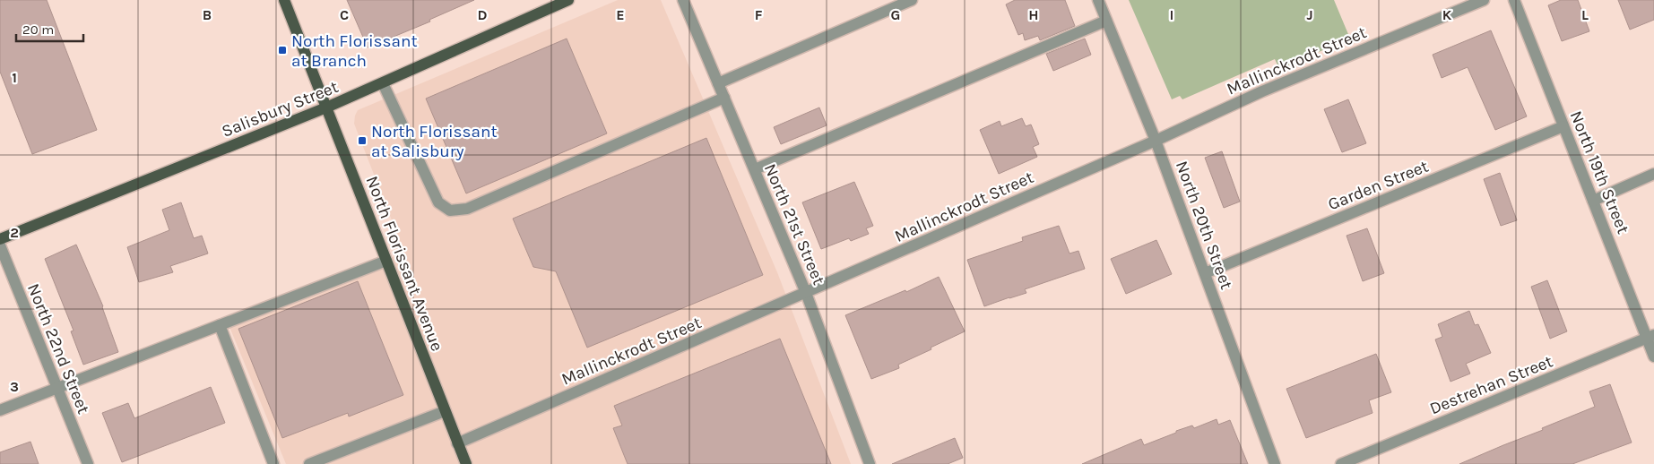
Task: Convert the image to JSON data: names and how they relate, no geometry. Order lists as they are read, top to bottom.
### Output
{
  "streets": {
    "main road": ["Salisbury Street", "North Florissant Avenue"],
    "street": [
      "Mallinckrodt Street",
      "North 19th Street",
      "Garden Street",
      "North 21st Street",
      "North 20th Street",
      "North 22nd Street",
      "Destrehan Street"
    ]
  },
  "crossings": [
    ["Mallinckrodt Street", "North 21st Street"],
    ["Mallinckrodt Street", "North 20th Street"],
    ["Mallinckrodt Street", "North Florissant Avenue"],
    ["Salisbury Street", "North Florissant Avenue"],
    ["North 19th Street", "Garden Street"],
    ["North 19th Street", "Destrehan Street"],
    ["Garden Street", "North 20th Street"]
  ],
  "places": {
    "transit": ["North Florissant at Branch", "North Florissant at Salisbury"]
  },
  "scale_bar": "20 m",
  "grid": {
    "columns": [
      "B",
      "C",
      "D",
      "E",
      "F",
      "G",
      "H",
      "I",
      "J",
      "K",
      "L"
    ],
    "rows": ["1", "2", "3"]
  }
}
